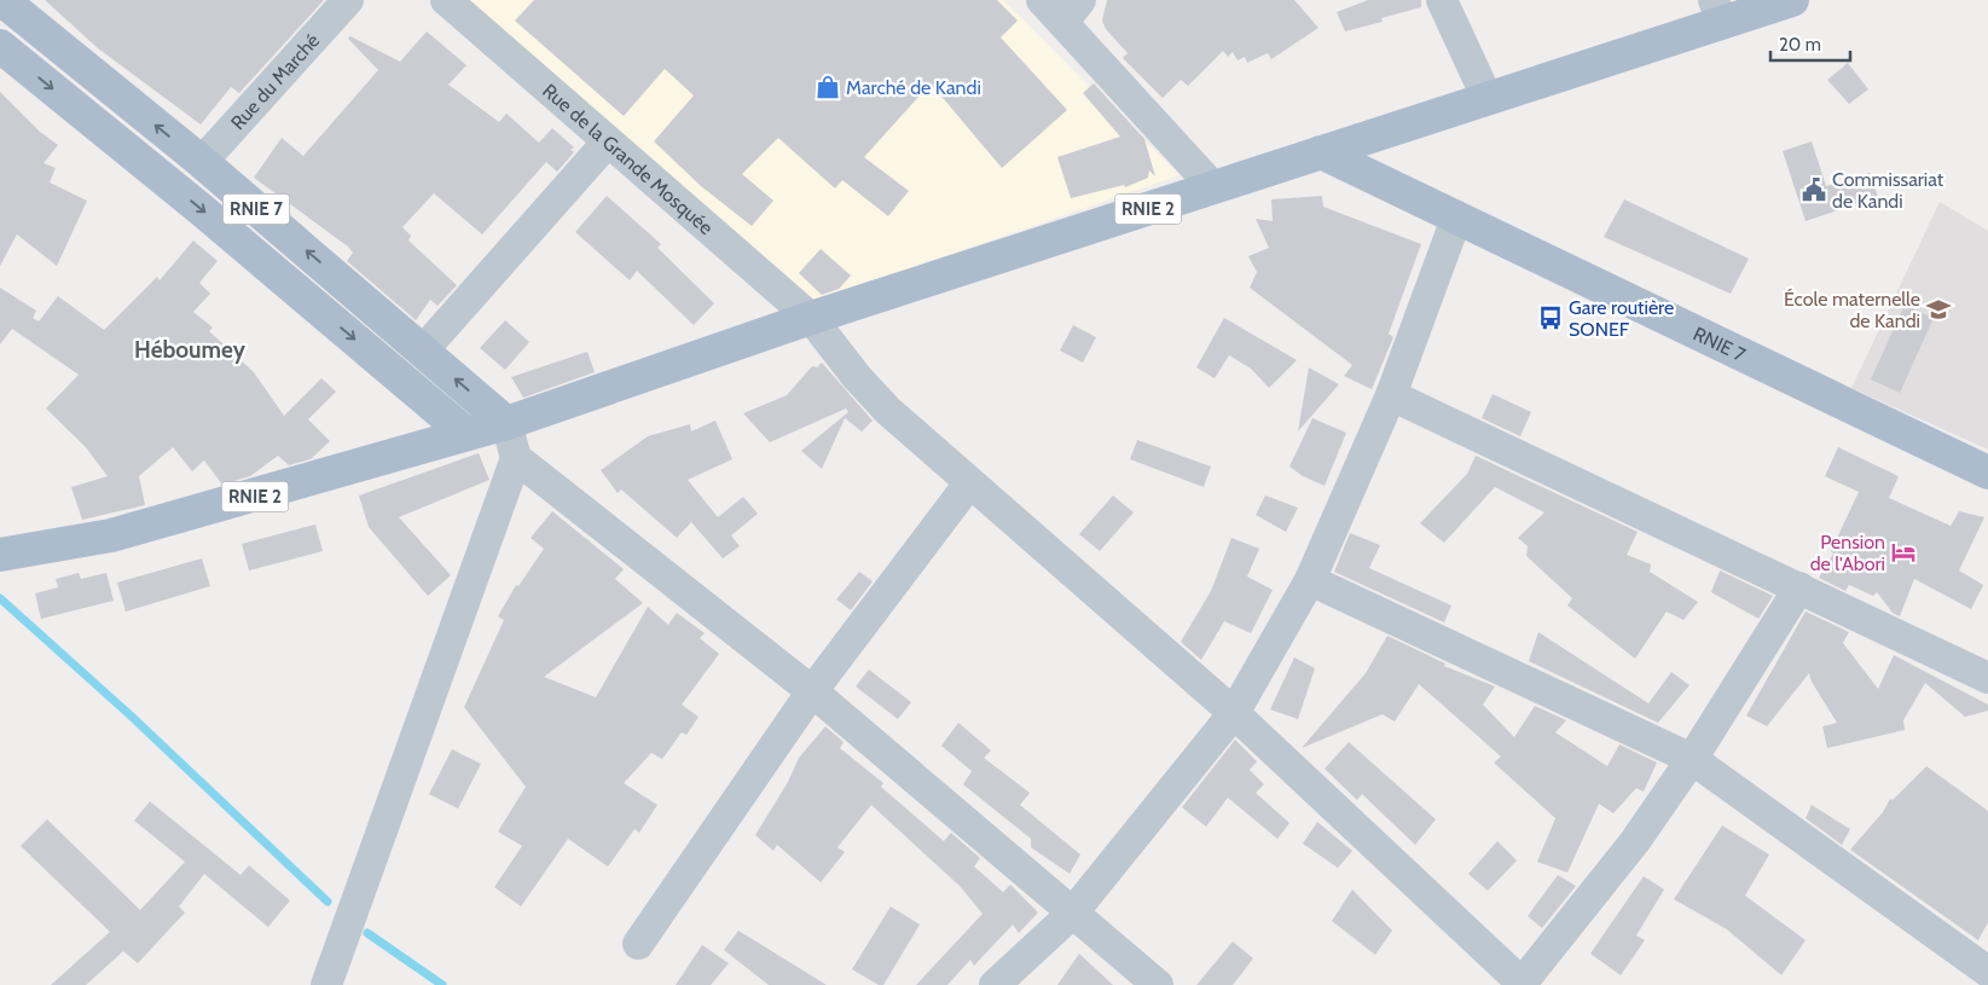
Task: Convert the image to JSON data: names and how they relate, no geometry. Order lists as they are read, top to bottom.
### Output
{
  "streets": {
    "main road": ["RNIE 7", "RNIE 2"],
    "street": ["Rue du Marché", "Rue de la Grande Mosquée"]
  },
  "crossings": [
    ["Rue du Marché", "RNIE 7"],
    ["Rue de la Grande Mosquée", "RNIE 2"],
    ["RNIE 7", "RNIE 2"]
  ],
  "districts": ["Héboumey"],
  "places": {
    "shop": ["Marché de Kandi"],
    "public building": ["Commissariat de Kandi"],
    "school or university": ["École maternelle de Kandi"],
    "bus stop": ["Gare routière SONEF"],
    "hotel": ["Pension de l'Abori"]
  },
  "scale_bar": "20 m"
}
